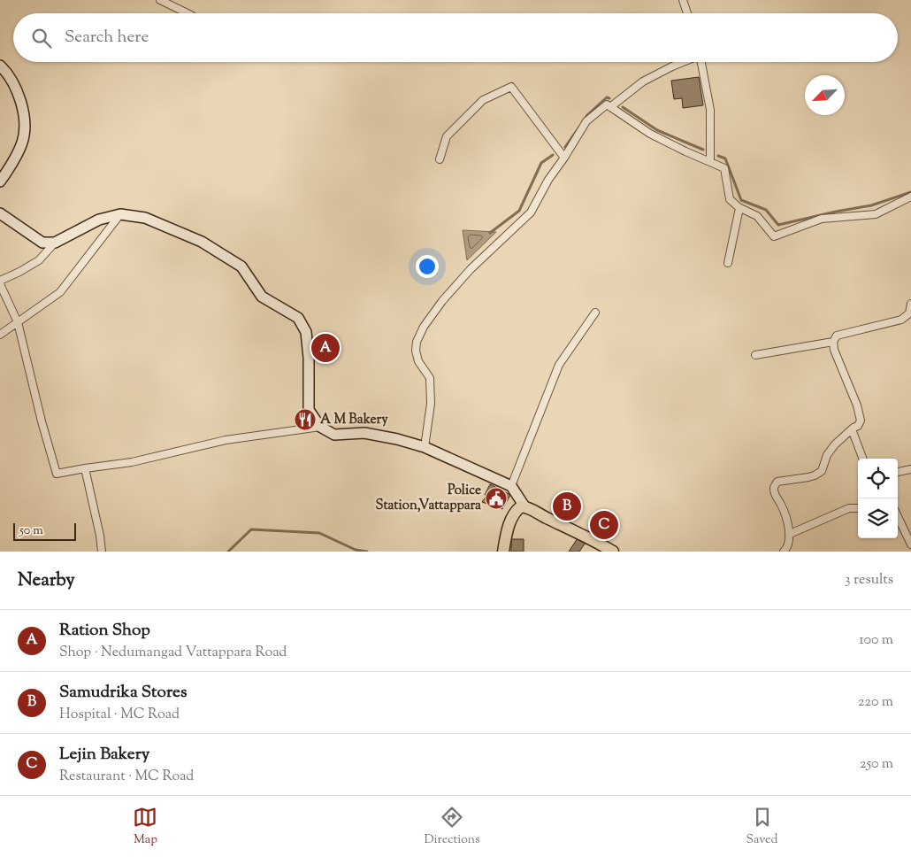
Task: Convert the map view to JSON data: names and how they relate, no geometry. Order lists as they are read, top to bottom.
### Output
{
  "places": {
    "restaurant": ["A M Bakery"],
    "public building": ["Police Station,Vattappara"]
  },
  "scale_bar": "50 m",
  "north": "bottom left",
  "page": {
    "search": "Search here",
    "pins": ["A", "B", "C"],
    "scale": "50 m",
    "heading": ["Nearby", "3 results"],
    "list": [
      {
        "mark": "A",
        "name": "Ration Shop",
        "note": "Shop · Nedumangad Vattappara Road",
        "value": "100 m"
      },
      {
        "mark": "B",
        "name": "Samudrika Stores",
        "note": "Hospital · MC Road",
        "value": "220 m"
      },
      {
        "mark": "C",
        "name": "Lejin Bakery",
        "note": "Restaurant · MC Road",
        "value": "250 m"
      }
    ],
    "nav": ["Map", "Directions", "Saved"]
  }
}
